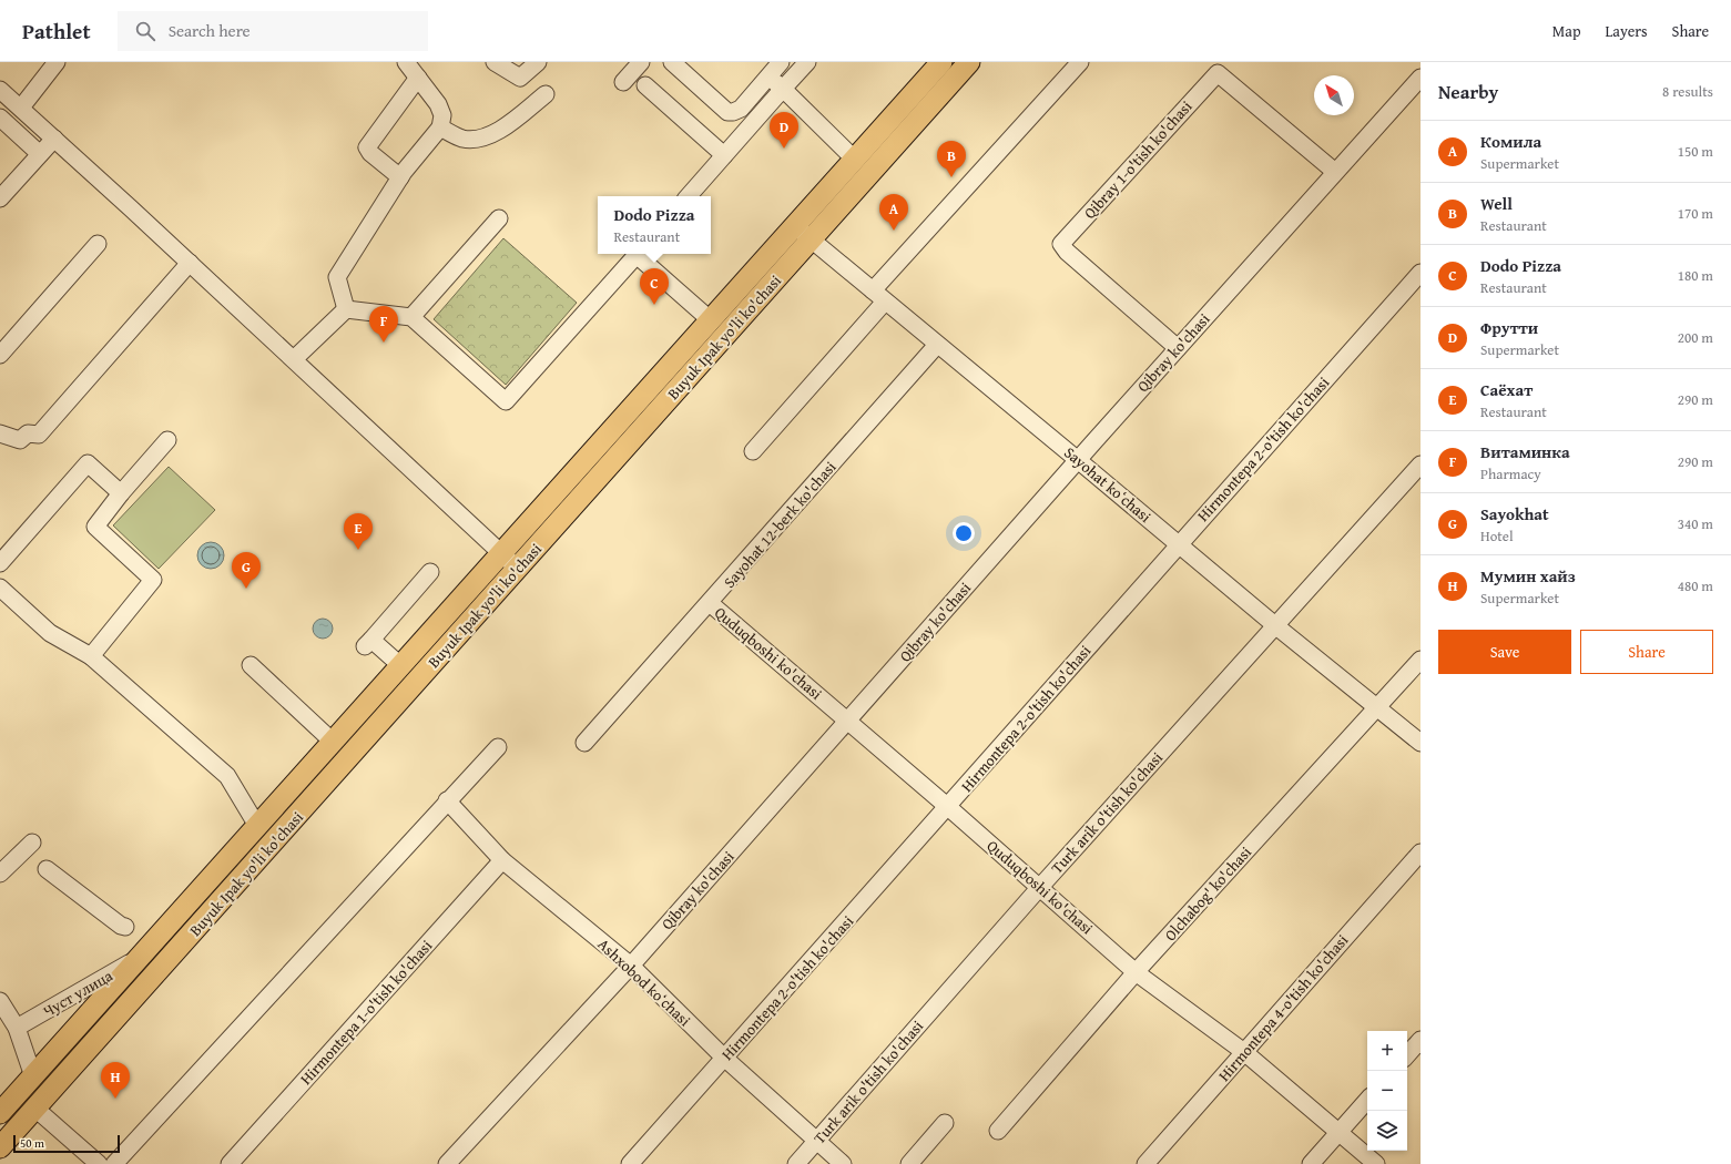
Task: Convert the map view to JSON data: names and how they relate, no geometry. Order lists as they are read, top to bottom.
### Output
{
  "streets": {
    "main road": ["Buyuk Ipak yo'li ko'chasi"],
    "street": [
      "Qibray 1-o'tish ko'chasi",
      "Qibray ko'chasi",
      "Hirmontepa 2-o'tish ko'chasi",
      "Sayohat koʻchasi",
      "Sayohat 12-berk ko'chasi",
      "Quduqboshi ko'chasi",
      "Turk arik o'tish ko'chasi",
      "Olchabog' ko'chasi",
      "Ashxobod koʻchasi",
      "Чуст улица",
      "Hirmontepa 4-o'tish ko'chasi",
      "Hirmontepa 1-o'tish ko'chasi"
    ]
  },
  "crossings": [
    ["Qibray 1-o'tish ko'chasi", "Qibray ko'chasi"],
    ["Buyuk Ipak yo'li ko'chasi", "Sayohat koʻchasi"],
    ["Buyuk Ipak yo'li ko'chasi", "Чуст улица"],
    ["Qibray ko'chasi", "Sayohat koʻchasi"],
    ["Qibray ko'chasi", "Quduqboshi ko'chasi"],
    ["Qibray ko'chasi", "Ashxobod koʻchasi"],
    ["Hirmontepa 2-o'tish ko'chasi", "Sayohat koʻchasi"],
    ["Hirmontepa 2-o'tish ko'chasi", "Quduqboshi ko'chasi"],
    ["Hirmontepa 2-o'tish ko'chasi", "Ashxobod koʻchasi"],
    ["Sayohat koʻchasi", "Sayohat 12-berk ko'chasi"],
    ["Sayohat koʻchasi", "Turk arik o'tish ko'chasi"],
    ["Sayohat koʻchasi", "Olchabog' ko'chasi"],
    ["Sayohat 12-berk ko'chasi", "Quduqboshi ko'chasi"],
    ["Quduqboshi ko'chasi", "Turk arik o'tish ko'chasi"],
    ["Quduqboshi ko'chasi", "Olchabog' ko'chasi"],
    ["Quduqboshi ko'chasi", "Hirmontepa 4-o'tish ko'chasi"],
    ["Turk arik o'tish ko'chasi", "Ashxobod koʻchasi"],
    ["Ashxobod koʻchasi", "Hirmontepa 1-o'tish ko'chasi"]
  ],
  "scale_bar": "50 m",
  "north": "top left",
  "page": {
    "header": "Pathlet",
    "search": "Search here",
    "nav": ["Map", "Layers", "Share"],
    "heading": ["Nearby", "8 results"],
    "pins": [
      "D",
      "B",
      "A",
      "C",
      "F",
      "E",
      "G",
      "H"
    ],
    "list": [
      {
        "mark": "A",
        "name": "Комила",
        "note": "Supermarket",
        "value": "150 m"
      },
      {
        "mark": "B",
        "name": "Well",
        "note": "Restaurant",
        "value": "170 m"
      },
      {
        "mark": "C",
        "name": "Dodo Pizza",
        "note": "Restaurant",
        "value": "180 m"
      },
      {
        "mark": "D",
        "name": "Фрутти",
        "note": "Supermarket",
        "value": "200 m"
      },
      {
        "mark": "E",
        "name": "Саёхат",
        "note": "Restaurant",
        "value": "290 m"
      },
      {
        "mark": "F",
        "name": "Витаминка",
        "note": "Pharmacy",
        "value": "290 m"
      },
      {
        "mark": "G",
        "name": "Sayokhat",
        "note": "Hotel",
        "value": "340 m"
      },
      {
        "mark": "H",
        "name": "Мумин хайз",
        "note": "Supermarket",
        "value": "480 m"
      }
    ],
    "popup": ["Dodo Pizza", "Restaurant"],
    "buttons": ["Save", "Share"],
    "map_buttons": ["+", "−"],
    "scale": "50 m"
  }
}
